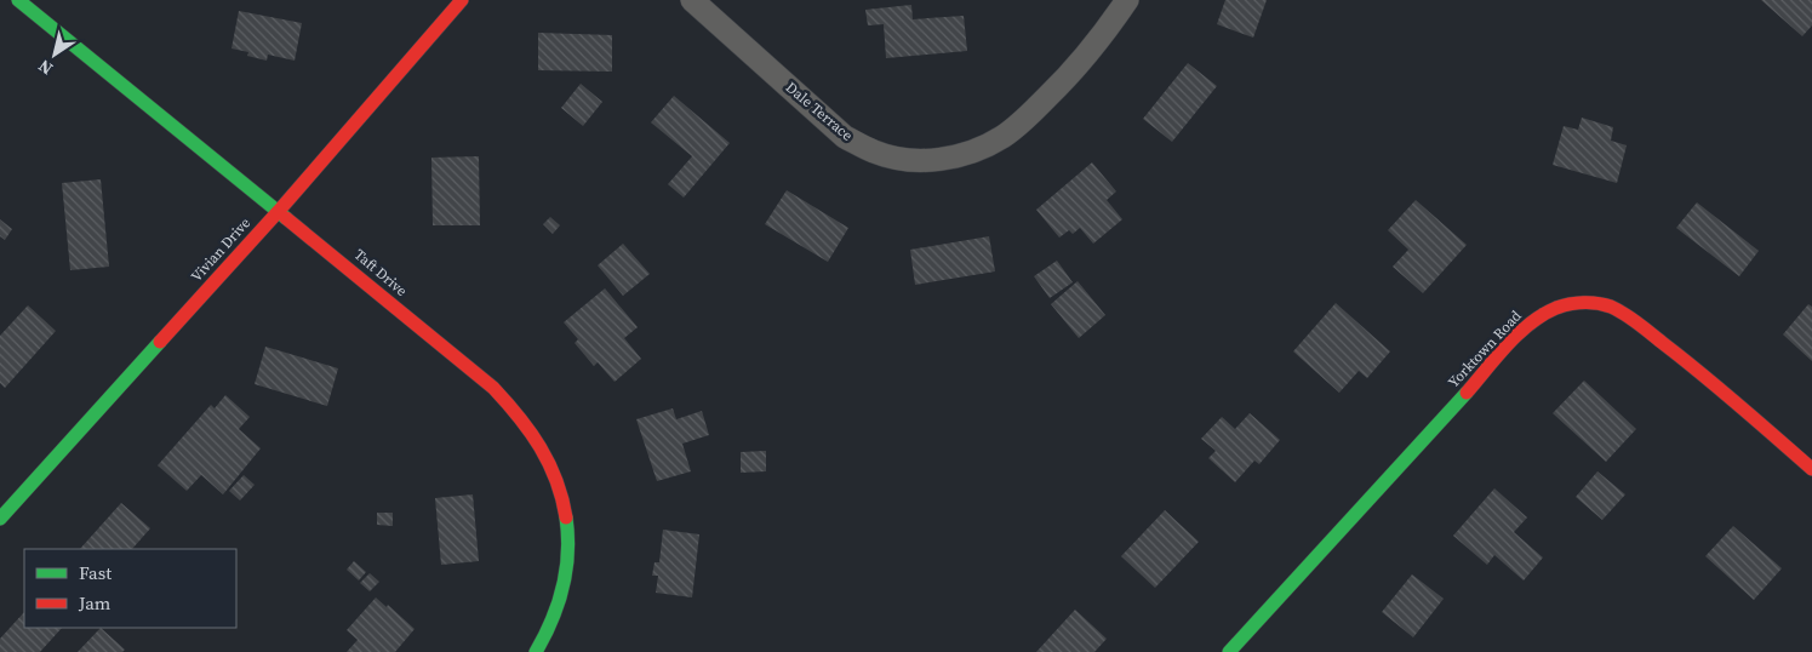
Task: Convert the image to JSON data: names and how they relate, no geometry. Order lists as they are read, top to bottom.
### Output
{
  "streets": {
    "street": [
      "Dale Terrace",
      "Vivian Drive",
      "Taft Drive",
      "Yorktown Road"
    ]
  },
  "crossings": [
    ["Vivian Drive", "Taft Drive"]
  ],
  "legend": ["Fast", "Jam"],
  "north": "bottom left"
}
